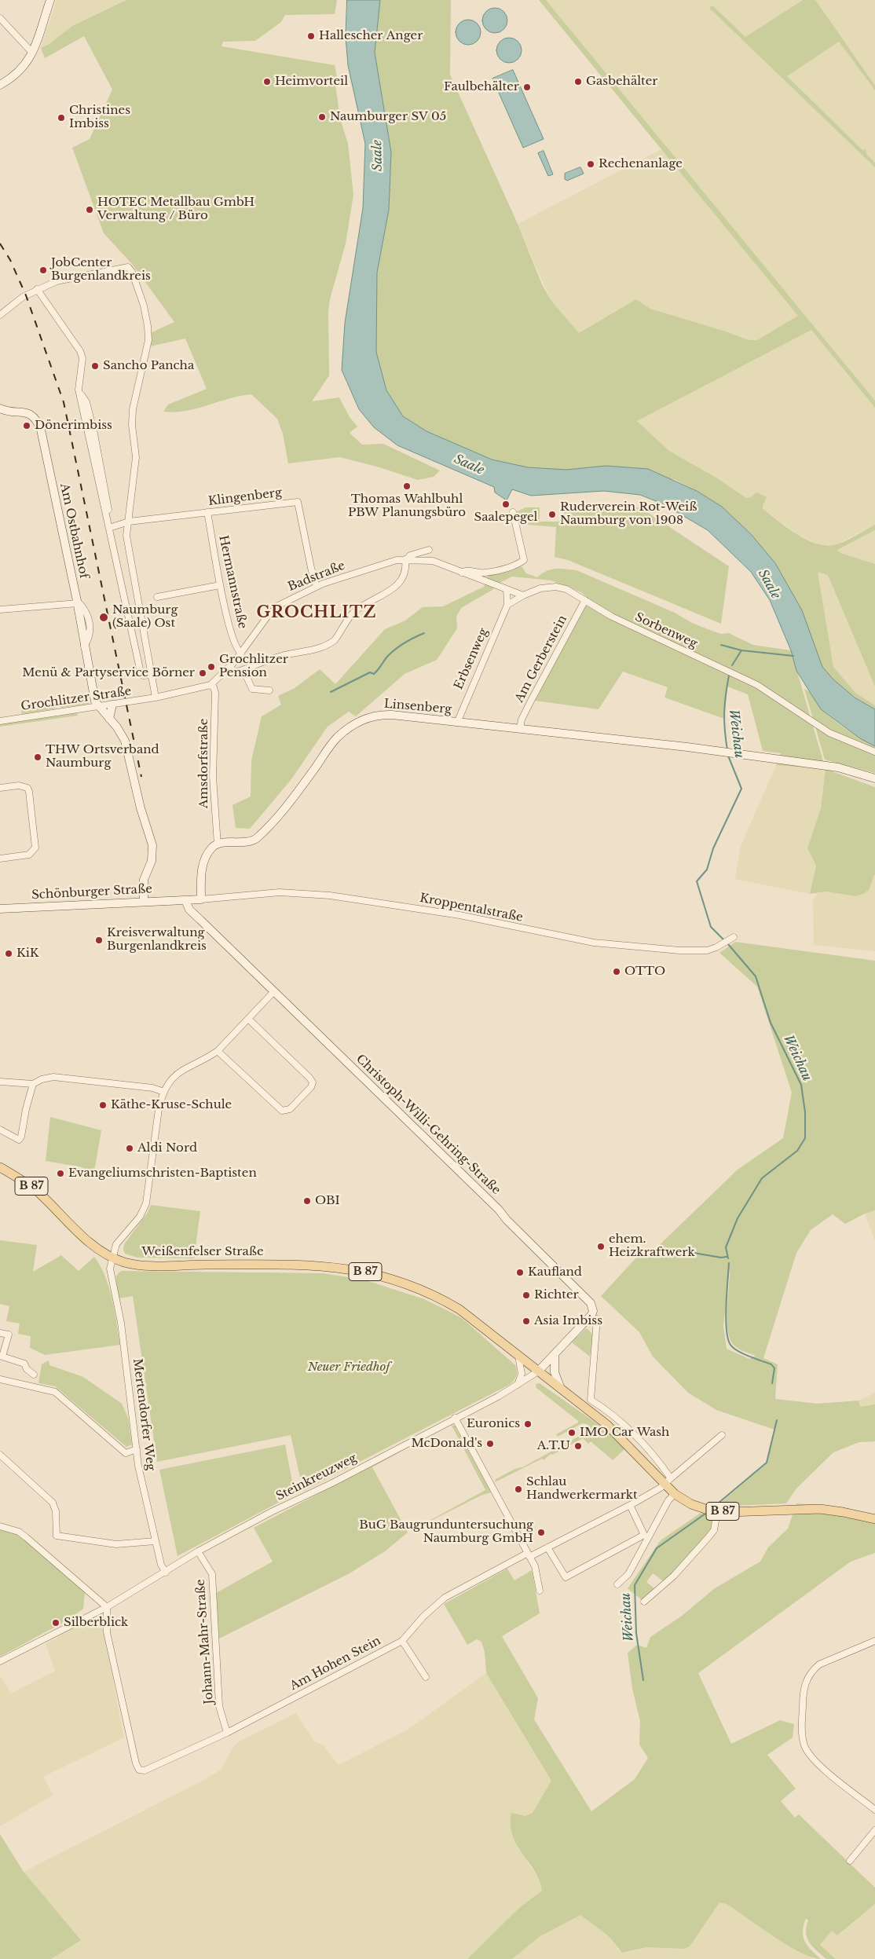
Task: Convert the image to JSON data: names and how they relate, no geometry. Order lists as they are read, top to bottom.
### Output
{
  "streets": {
    "main road": ["B 87", "Weißenfelser Straße"],
    "street": [
      "Klingenberg",
      "Am Ostbahnhof",
      "Badstraße",
      "Hermannstraße",
      "Sorbenweg",
      "Erbsenweg",
      "Am Gerberstein",
      "Grochlitzer Straße",
      "Linsenberg",
      "Amsdorfstraße",
      "Schönburger Straße",
      "Kroppentalstraße",
      "Christoph-Willi-Gehring-Straße",
      "Mertendorfer Weg",
      "Steinkreuzweg",
      "Johann-Mahr-Straße",
      "Am Hohen Stein"
    ]
  },
  "crossings": [
    ["Klingenberg", "Badstraße"],
    ["Klingenberg", "Hermannstraße"],
    ["Am Ostbahnhof", "Grochlitzer Straße"],
    ["Badstraße", "Hermannstraße"],
    ["Badstraße", "Grochlitzer Straße"],
    ["Badstraße", "Amsdorfstraße"],
    ["Sorbenweg", "Erbsenweg"],
    ["Sorbenweg", "Am Gerberstein"],
    ["Erbsenweg", "Linsenberg"],
    ["Am Gerberstein", "Linsenberg"],
    ["Linsenberg", "Amsdorfstraße"],
    ["Schönburger Straße", "Christoph-Willi-Gehring-Straße"],
    ["Christoph-Willi-Gehring-Straße", "B 87"],
    ["Christoph-Willi-Gehring-Straße", "Steinkreuzweg"],
    ["B 87", "Weißenfelser Straße"],
    ["B 87", "Steinkreuzweg"],
    ["B 87", "Am Hohen Stein"],
    ["Weißenfelser Straße", "Mertendorfer Weg"],
    ["Mertendorfer Weg", "Steinkreuzweg"],
    ["Steinkreuzweg", "Johann-Mahr-Straße"],
    ["Steinkreuzweg", "Am Hohen Stein"],
    ["Johann-Mahr-Straße", "Am Hohen Stein"]
  ],
  "districts": ["GROCHLITZ"],
  "water": ["Saale", "Weichau"],
  "parks": ["Neuer Friedhof"],
  "places": [
    "Hallescher Anger",
    "Heimvorteil",
    "Gasbehälter",
    "Faulbehälter",
    "Naumburger SV 05",
    "Christines Imbiss",
    "Rechenanlage",
    "HOTEC Metallbau GmbH Verwaltung / Büro",
    "JobCenter Burgenlandkreis",
    "Sancho Pancha",
    "Dönerimbiss",
    "Thomas Wahlbuhl PBW Planungsbüro",
    "Saalepegel",
    "Ruderverein Rot-Weiß Naumburg von 1908",
    "Naumburg (Saale) Ost",
    "Grochlitzer Pension",
    "Menü & Partyservice Börner",
    "THW Ortsverband Naumburg",
    "Kreisverwaltung Burgenlandkreis",
    "KiK",
    "OTTO",
    "Käthe-Kruse-Schule",
    "Aldi Nord",
    "Evangeliumschristen-Baptisten",
    "OBI",
    "ehem. Heizkraftwerk",
    "Kaufland",
    "Richter",
    "Asia Imbiss",
    "Euronics",
    "IMO Car Wash",
    "McDonald's",
    "A.T.U",
    "Schlau Handwerkermarkt",
    "BuG Baugrunduntersuchung Naumburg GmbH",
    "Silberblick"
  ]
}
